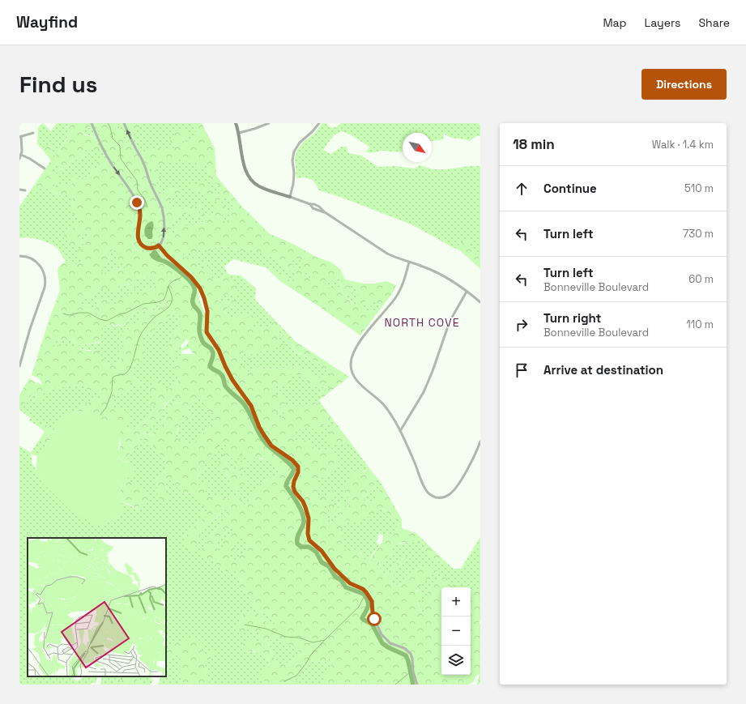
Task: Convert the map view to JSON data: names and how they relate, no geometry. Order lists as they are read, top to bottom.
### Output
{
  "districts": ["NORTH COVE"],
  "north": "bottom right",
  "page": {
    "header": "Wayfind",
    "nav": ["Map", "Layers", "Share"],
    "buttons": "Directions",
    "title": "Find us",
    "heading": ["18 min", "Walk · 1.4 km"],
    "list": [
      ["Continue", "510 m"],
      ["Turn left", "730 m"],
      ["Turn left", "Bonneville Boulevard", "60 m"],
      ["Turn right", "Bonneville Boulevard", "110 m"],
      "Arrive at destination"
    ],
    "map_buttons": ["+", "−"]
  }
}
